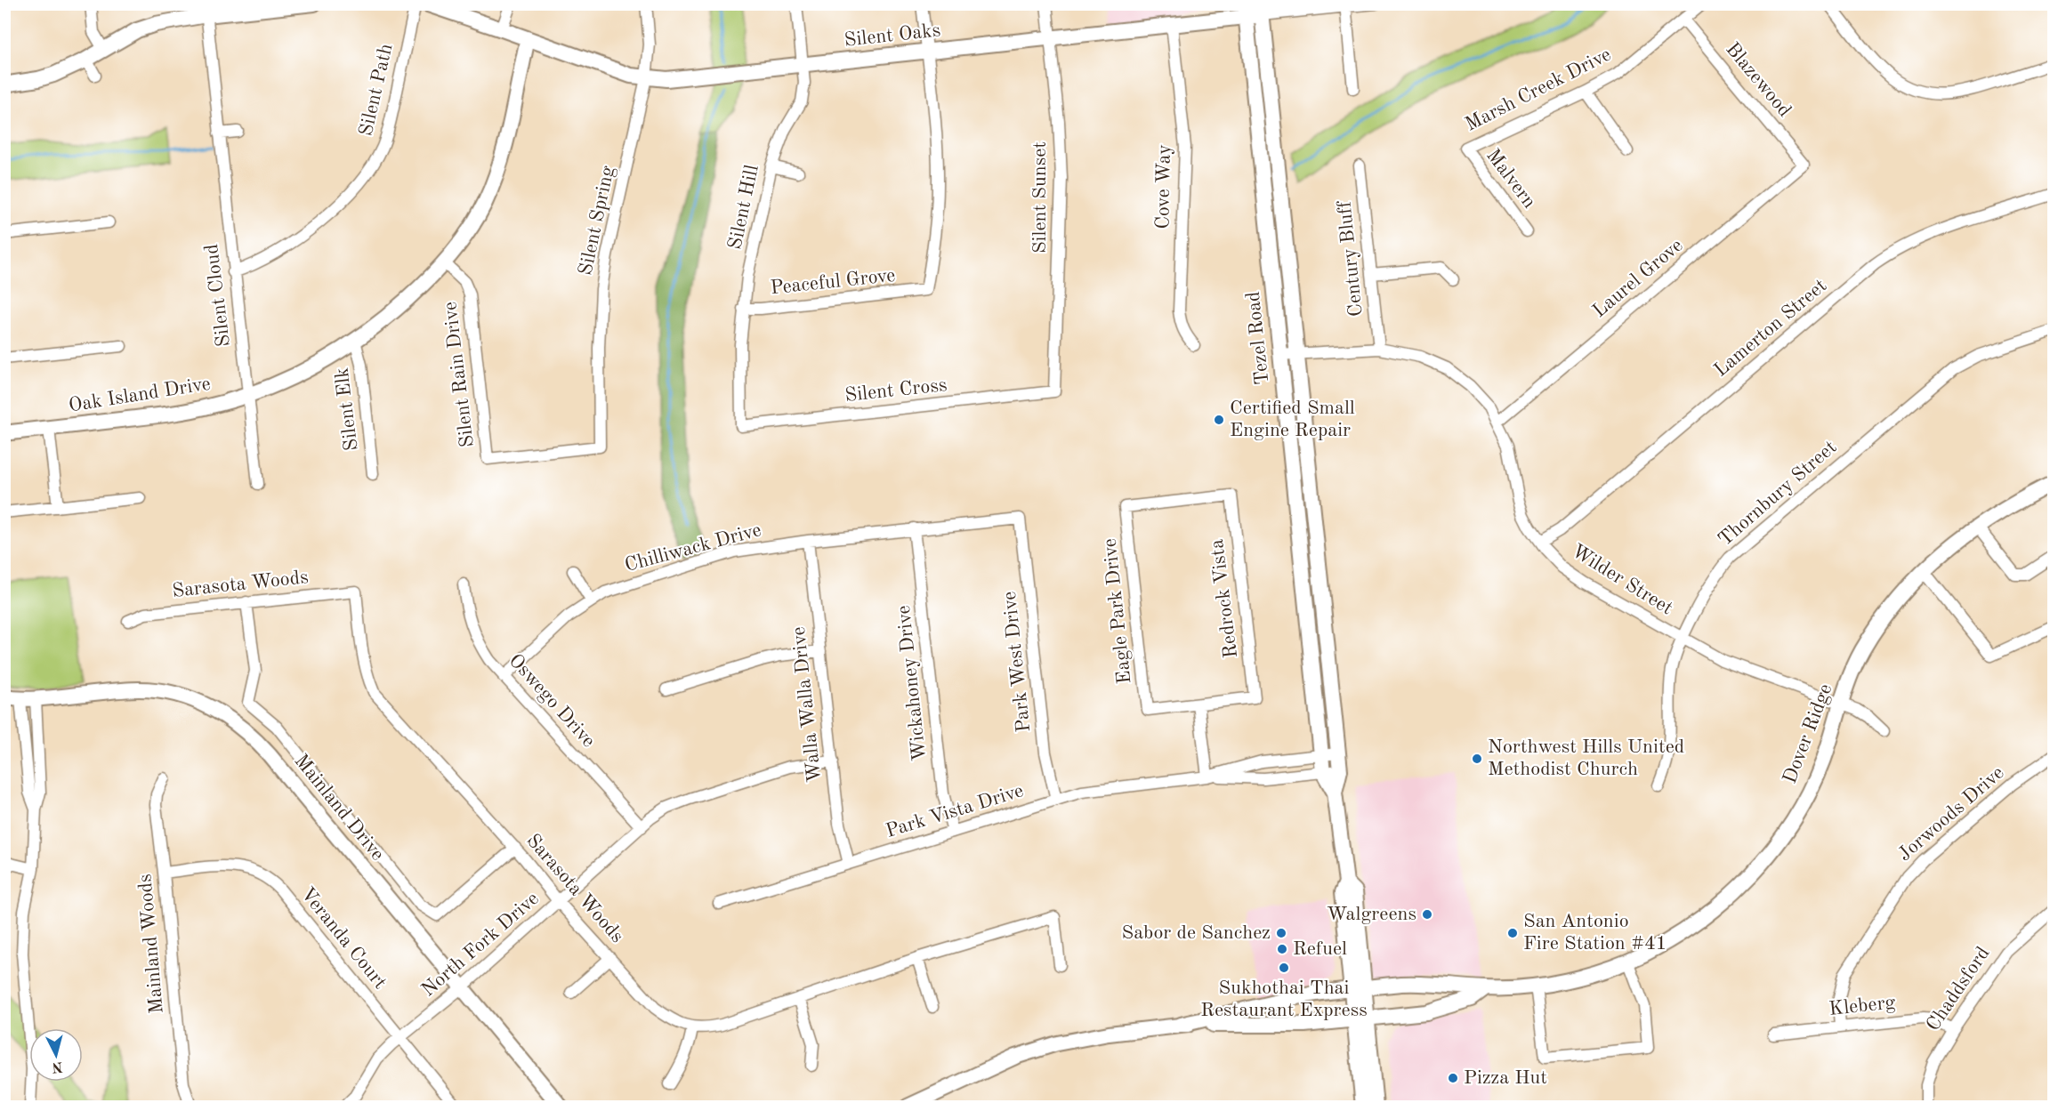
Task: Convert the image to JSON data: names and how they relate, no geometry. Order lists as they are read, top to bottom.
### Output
{
  "streets": {
    "main road": [
      "Silent Oaks",
      "Tezel Road",
      "Oak Island Drive",
      "Dover Ridge",
      "Mainland Drive"
    ],
    "street": [
      "Blazewood",
      "Silent Path",
      "Marsh Creek Drive",
      "Malvern",
      "Cove Way",
      "Silent Sunset",
      "Silent Hill",
      "Silent Spring",
      "Century Bluff",
      "Laurel Grove",
      "Peaceful Grove",
      "Silent Cloud",
      "Lamerton Street",
      "Silent Rain Drive",
      "Silent Cross",
      "Silent Elk",
      "Thornbury Street",
      "Chilliwack Drive",
      "Wilder Street",
      "Sarasota Woods",
      "Redrock Vista",
      "Eagle Park Drive",
      "Park West Drive",
      "Wickahoney Drive",
      "Oswego Drive",
      "Walla Walla Drive",
      "Park Vista Drive",
      "Jorwoods Drive",
      "Veranda Court",
      "Mainland Woods",
      "North Fork Drive",
      "Chaddsford",
      "Kleberg"
    ]
  },
  "crossings": [
    ["Silent Oaks", "Cove Way"],
    ["Silent Oaks", "Silent Sunset"],
    ["Silent Oaks", "Silent Hill"],
    ["Silent Oaks", "Silent Spring"],
    ["Silent Oaks", "Peaceful Grove"],
    ["Silent Oaks", "Tezel Road"],
    ["Silent Oaks", "Oak Island Drive"],
    ["Blazewood", "Marsh Creek Drive"],
    ["Blazewood", "Laurel Grove"],
    ["Silent Path", "Silent Cloud"],
    ["Marsh Creek Drive", "Malvern"],
    ["Silent Sunset", "Silent Cross"],
    ["Silent Hill", "Peaceful Grove"],
    ["Silent Hill", "Silent Cross"],
    ["Silent Spring", "Silent Rain Drive"],
    ["Century Bluff", "Wilder Street"],
    ["Laurel Grove", "Wilder Street"],
    ["Silent Cloud", "Oak Island Drive"],
    ["Lamerton Street", "Wilder Street"],
    ["Tezel Road", "Wilder Street"],
    ["Tezel Road", "Dover Ridge"],
    ["Tezel Road", "Park Vista Drive"],
    ["Silent Rain Drive", "Oak Island Drive"],
    ["Oak Island Drive", "Silent Elk"],
    ["Thornbury Street", "Wilder Street"],
    ["Chilliwack Drive", "Park West Drive"],
    ["Chilliwack Drive", "Wickahoney Drive"],
    ["Chilliwack Drive", "Oswego Drive"],
    ["Chilliwack Drive", "Walla Walla Drive"],
    ["Wilder Street", "Dover Ridge"],
    ["Sarasota Woods", "North Fork Drive"],
    ["Redrock Vista", "Eagle Park Drive"],
    ["Park West Drive", "Park Vista Drive"],
    ["Wickahoney Drive", "Park Vista Drive"],
    ["Oswego Drive", "North Fork Drive"],
    ["Walla Walla Drive", "Park Vista Drive"],
    ["Walla Walla Drive", "North Fork Drive"],
    ["Mainland Drive", "North Fork Drive"],
    ["Jorwoods Drive", "Kleberg"],
    ["Veranda Court", "Mainland Woods"],
    ["Veranda Court", "North Fork Drive"],
    ["Chaddsford", "Kleberg"]
  ],
  "places": [
    "Certified Small Engine Repair",
    "Northwest Hills United Methodist Church",
    "Walgreens",
    "Sabor de Sanchez",
    "San Antonio Fire Station #41",
    "Refuel",
    "Sukhothai Thai Restaurant Express",
    "Pizza Hut"
  ],
  "north": "bottom"
}
